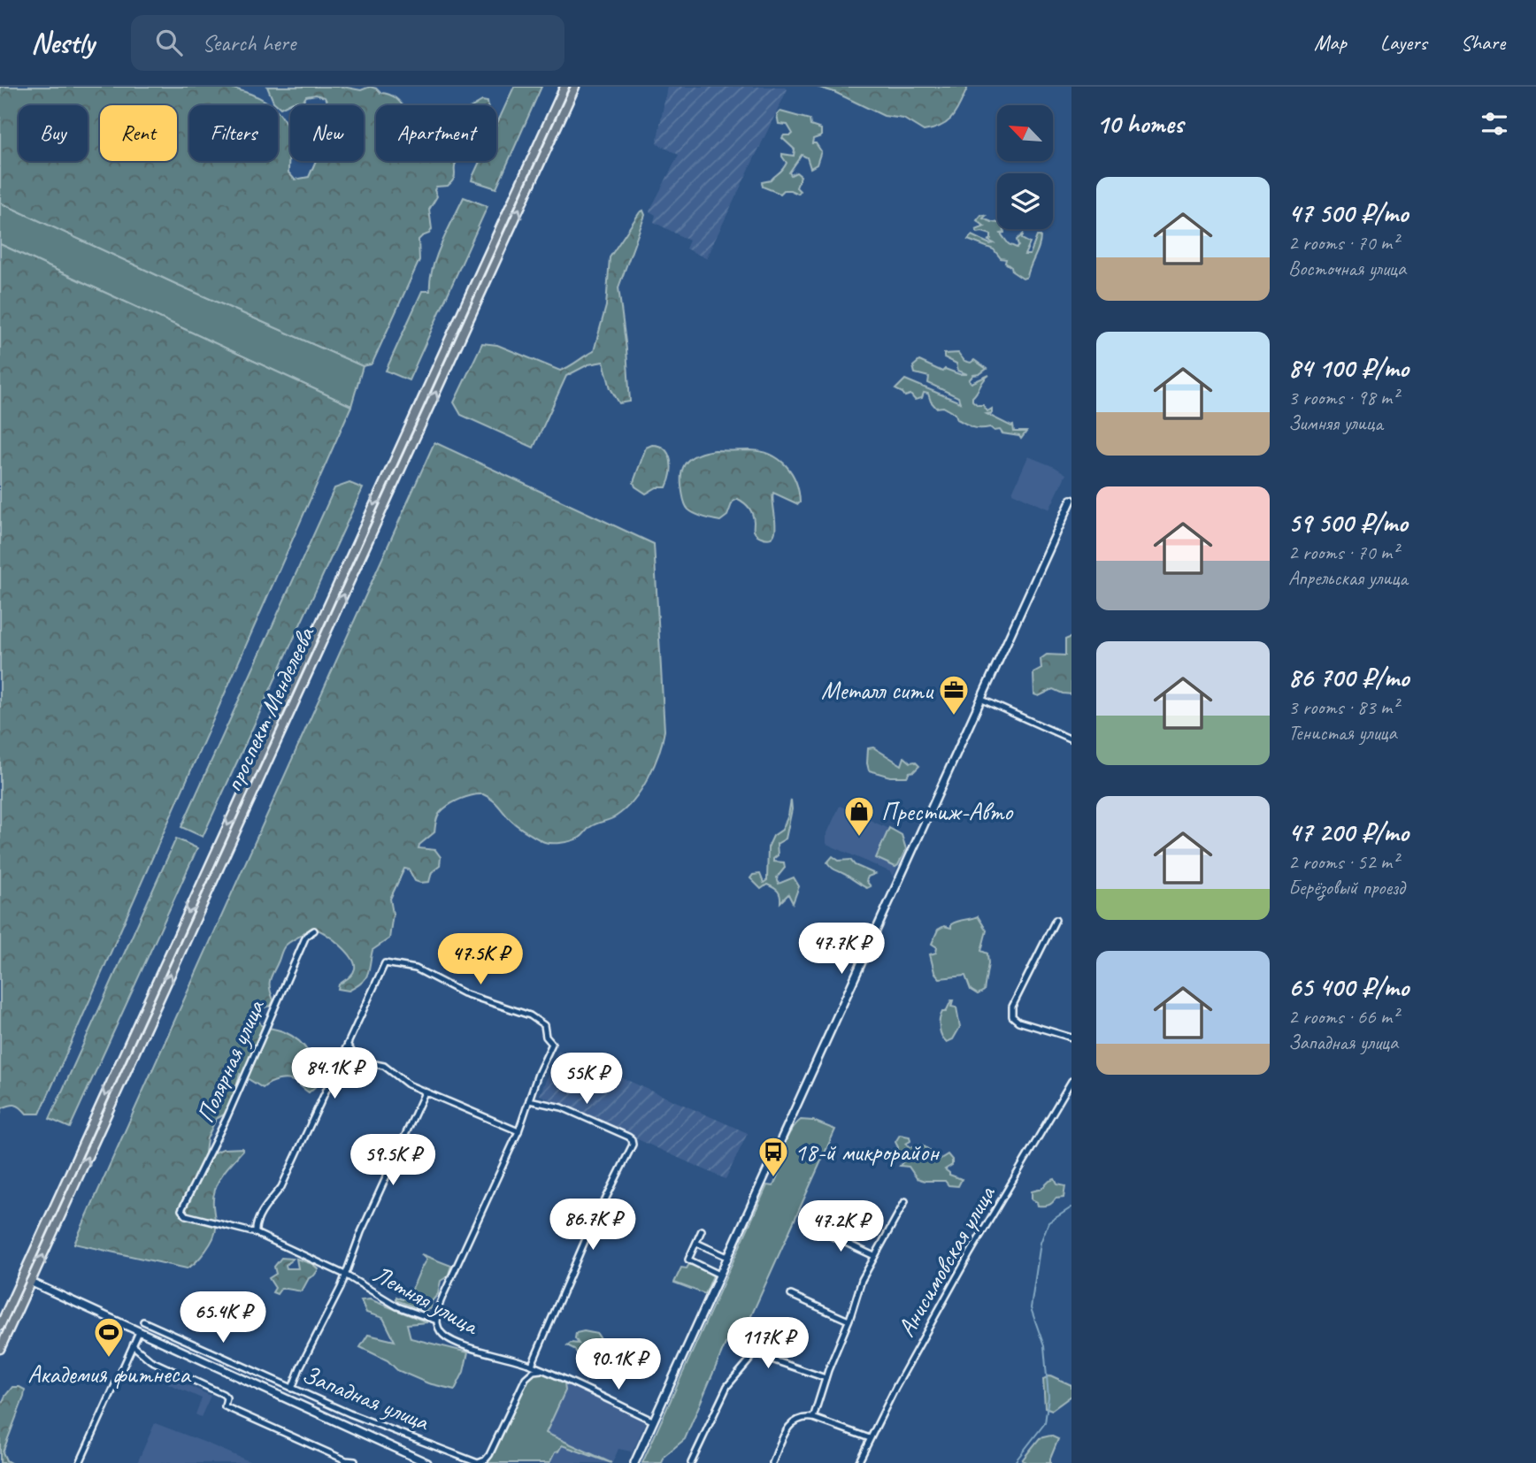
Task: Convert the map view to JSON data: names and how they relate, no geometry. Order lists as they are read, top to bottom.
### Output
{
  "streets": {
    "main road": ["проспект Менделеева"],
    "street": [
      "Полярная улица",
      "Анисимовская улица",
      "Летняя улица",
      "Западная улица"
    ]
  },
  "crossings": [
    ["Полярная улица", "Летняя улица"],
    ["Летняя улица", "Западная улица"]
  ],
  "places": {
    "office": ["Металл сити"],
    "shop": ["Престиж-Авто"],
    "bus stop": ["18-й микрорайон"],
    "sports": ["Академия фитнеса"]
  },
  "north": "top left",
  "page": {
    "header": "Nestly",
    "search": "Search here",
    "nav": ["Map", "Layers", "Share"],
    "heading": "10 homes",
    "chip": [
      "Buy",
      "Rent",
      "Filters",
      "New",
      "Apartment"
    ],
    "list": [
      {
        "name": "47 500 ₽/mo",
        "note": "2 rooms · 70 m² · Восточная улица"
      },
      {
        "name": "84 100 ₽/mo",
        "note": "3 rooms · 98 m² · Зимняя улица"
      },
      {
        "name": "59 500 ₽/mo",
        "note": "2 rooms · 70 m² · Апрельская улица"
      },
      {
        "name": "86 700 ₽/mo",
        "note": "3 rooms · 83 m² · Тенистая улица"
      },
      {
        "name": "47 200 ₽/mo",
        "note": "2 rooms · 52 m² · Берёзовый проезд"
      },
      {
        "name": "65 400 ₽/mo",
        "note": "2 rooms · 66 m² · Западная улица"
      }
    ],
    "price": [
      "47.7K ₽",
      "47.5K ₽",
      "84.1K ₽",
      "55K ₽",
      "59.5K ₽",
      "86.7K ₽",
      "47.2K ₽",
      "65.4K ₽",
      "117K ₽",
      "90.1K ₽"
    ]
  }
}
